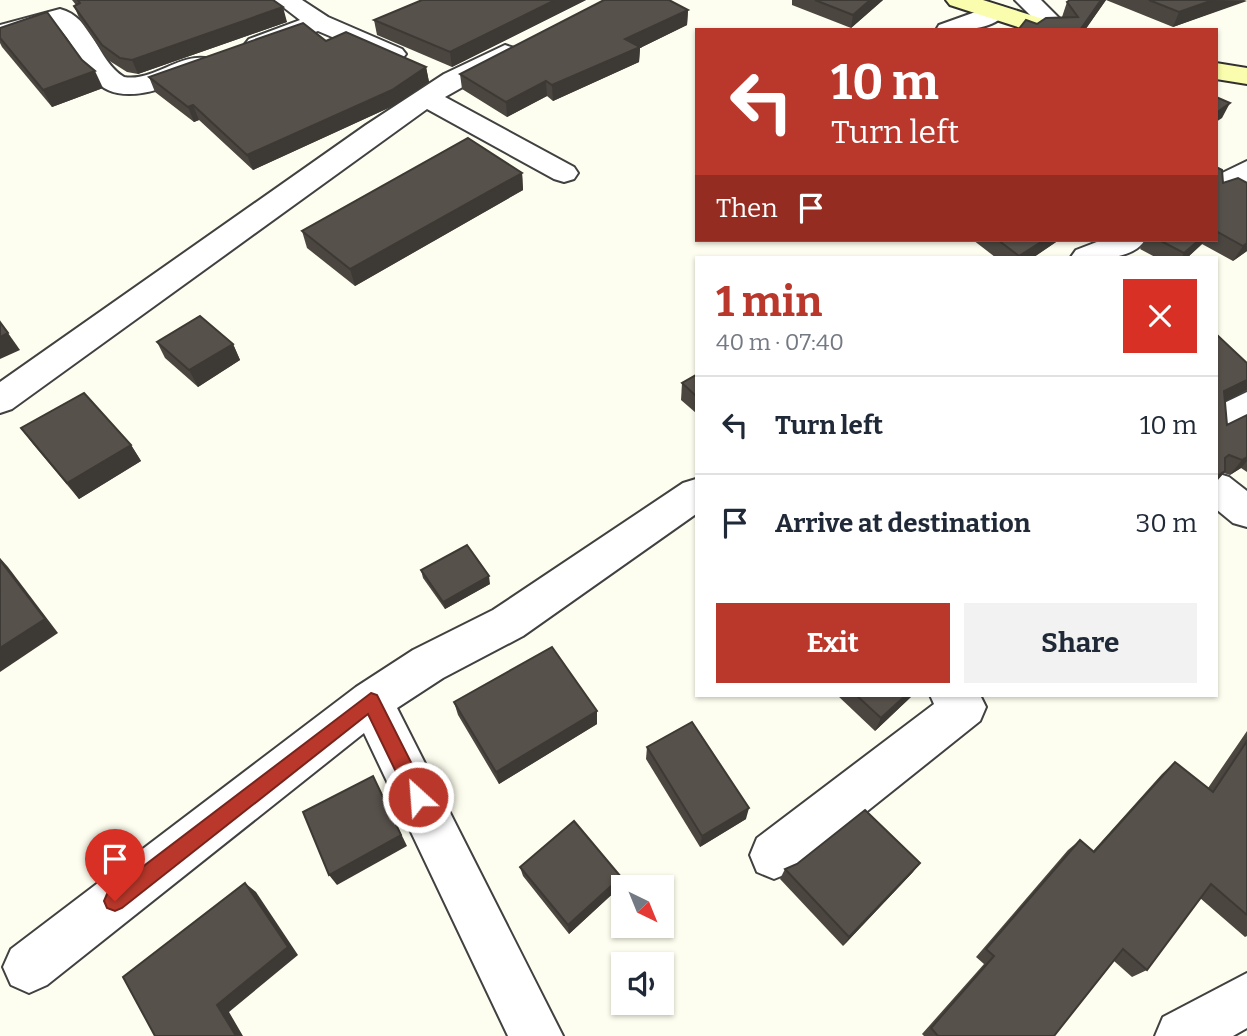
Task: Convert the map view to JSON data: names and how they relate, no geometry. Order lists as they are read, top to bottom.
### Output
{
  "north": "bottom right",
  "page": {
    "turn": ["10 m", "Turn left"],
    "then": "Then",
    "heading": ["1 min", "40 m · 07:40"],
    "list": [
      {
        "name": "Turn left",
        "value": "10 m"
      },
      {
        "name": "Arrive at destination",
        "value": "30 m"
      }
    ],
    "buttons": ["Exit", "Share"]
  }
}
